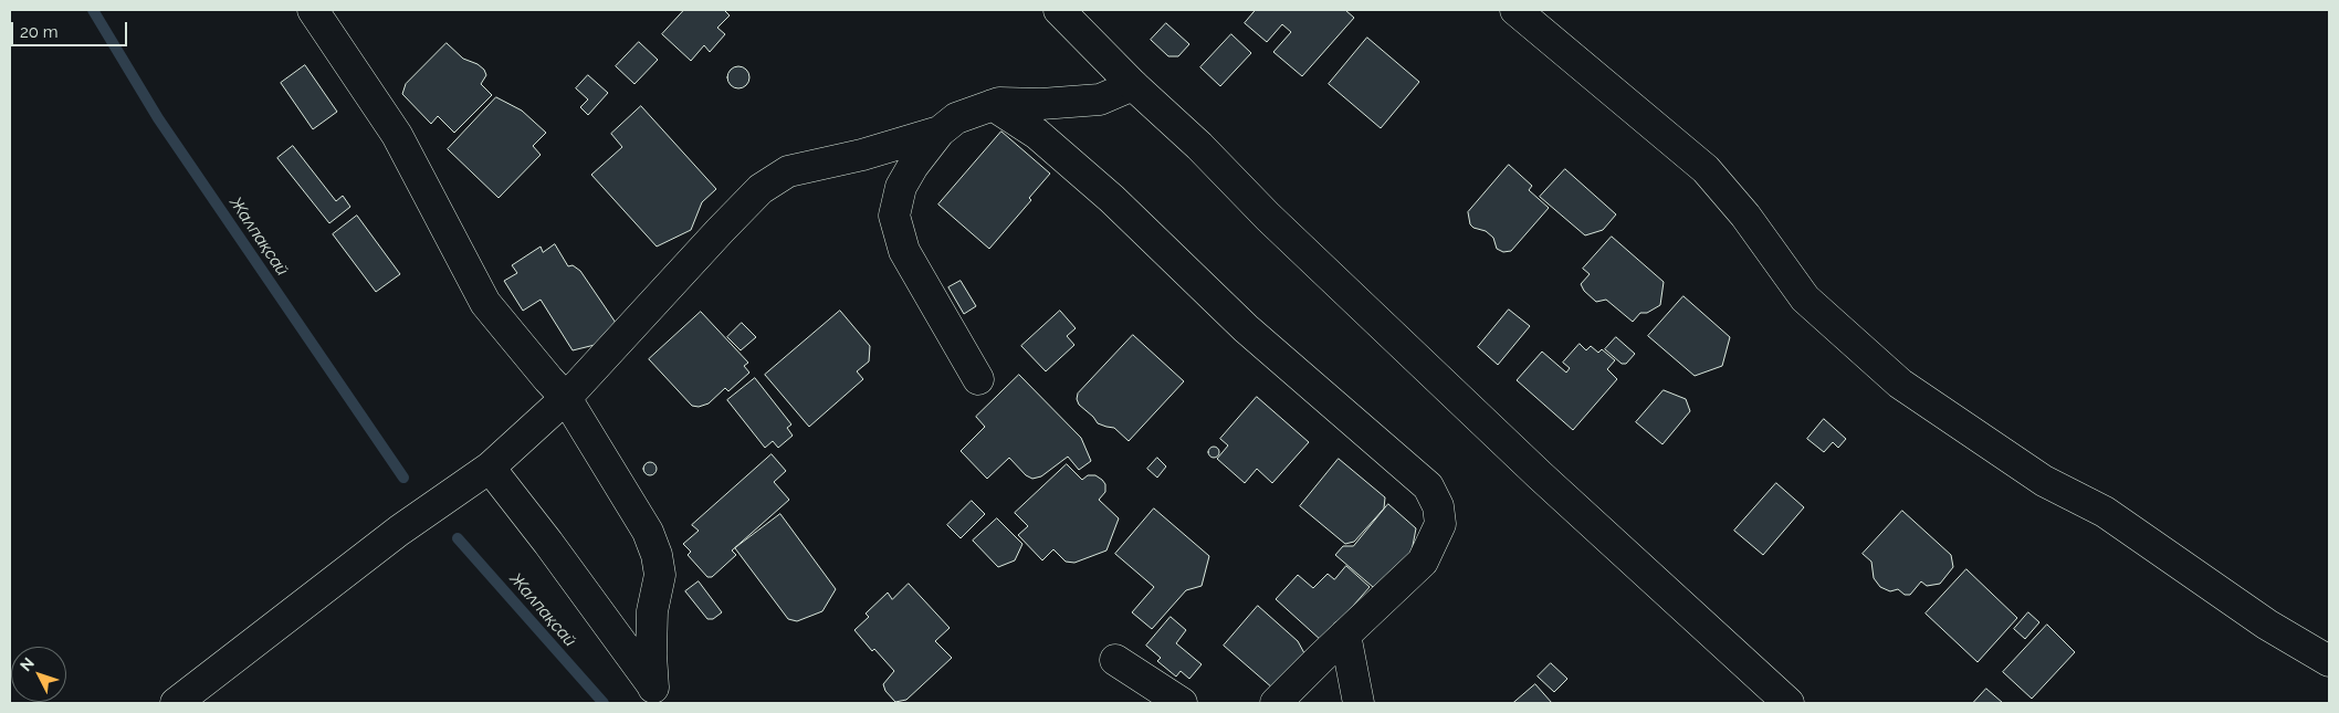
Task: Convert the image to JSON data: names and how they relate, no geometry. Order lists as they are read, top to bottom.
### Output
{
  "water": ["Жалпақсай"],
  "scale_bar": "20 m",
  "north": "top left"
}
